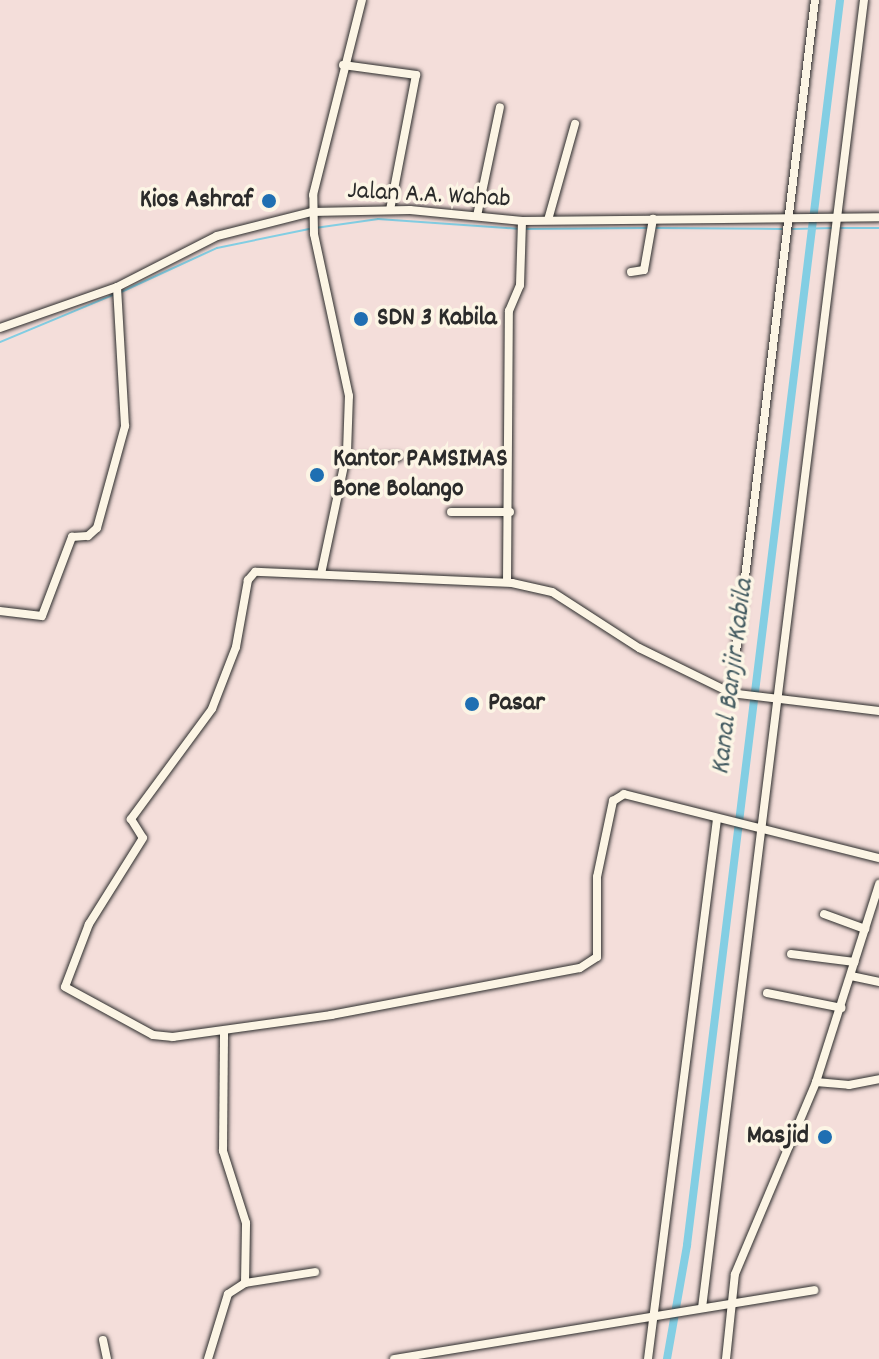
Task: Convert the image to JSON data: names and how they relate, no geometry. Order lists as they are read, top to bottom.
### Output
{
  "streets": {
    "street": ["Jalan A.A. Wahab"]
  },
  "water": ["Kanal Banjir Kabila"],
  "places": [
    "Kios Ashraf",
    "SDN 3 Kabila",
    "Kantor PAMSIMAS Bone Bolango",
    "Pasar",
    "Masjid"
  ]
}
